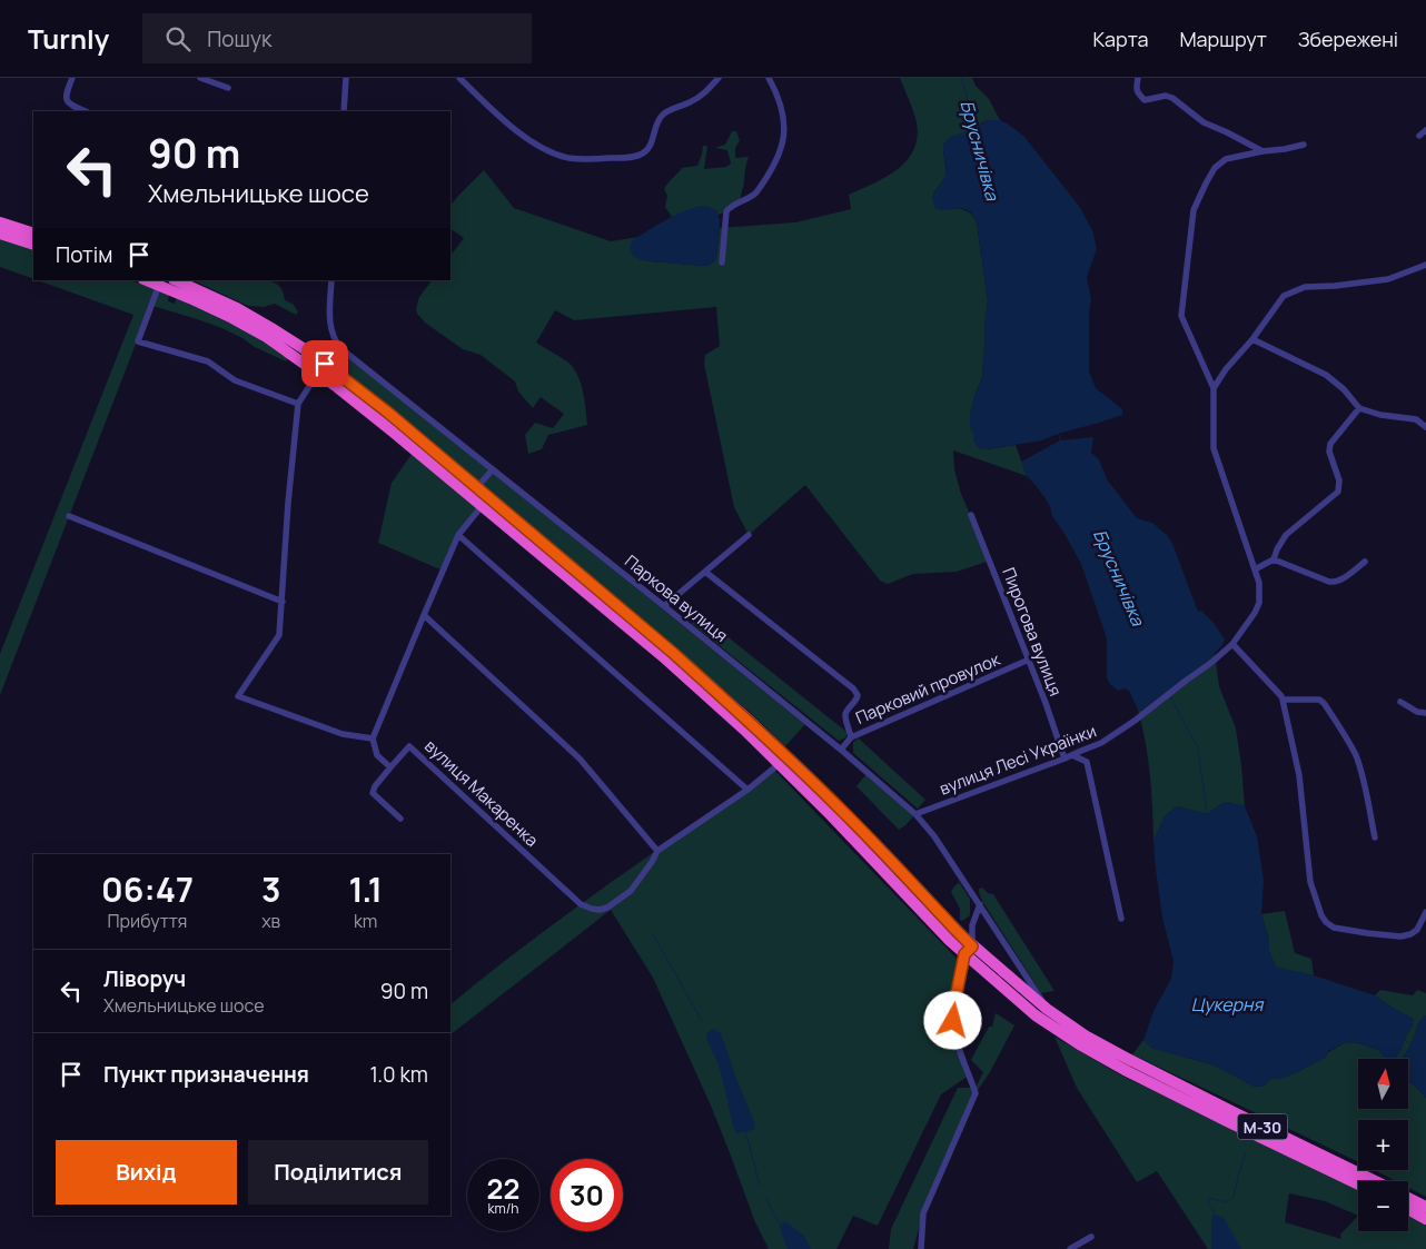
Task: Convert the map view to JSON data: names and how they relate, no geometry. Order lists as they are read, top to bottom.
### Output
{
  "streets": {
    "highway": ["М-30"],
    "street": [
      "Паркова вулиця",
      "Пирогова вулиця",
      "Парковий провулок",
      "вулиця Лесі Українки",
      "вулиця Макаренка"
    ]
  },
  "crossings": [
    ["Паркова вулиця", "Парковий провулок"],
    ["Паркова вулиця", "вулиця Лесі Українки"],
    ["Паркова вулиця", "М-30"],
    ["Пирогова вулиця", "Парковий провулок"],
    ["Пирогова вулиця", "вулиця Лесі Українки"]
  ],
  "water": ["Брусничівка", "Цукерня"],
  "north": "top",
  "page": {
    "header": "Turnly",
    "search": "Пошук",
    "nav": ["Карта", "Маршрут", "Збережені"],
    "turn": ["90 m", "Хмельницьке шосе"],
    "then": "Потім",
    "eta": [
      "06:47",
      "Прибуття",
      "3",
      "хв",
      "1.1",
      "km"
    ],
    "list": [
      {
        "name": "Ліворуч",
        "note": "Хмельницьке шосе",
        "value": "90 m"
      },
      {
        "name": "Пункт призначення",
        "value": "1.0 km"
      }
    ],
    "map_buttons": ["+", "−"],
    "buttons": ["Вихід", "Поділитися"],
    "speed": "22 km/h",
    "limit": "30"
  }
}
